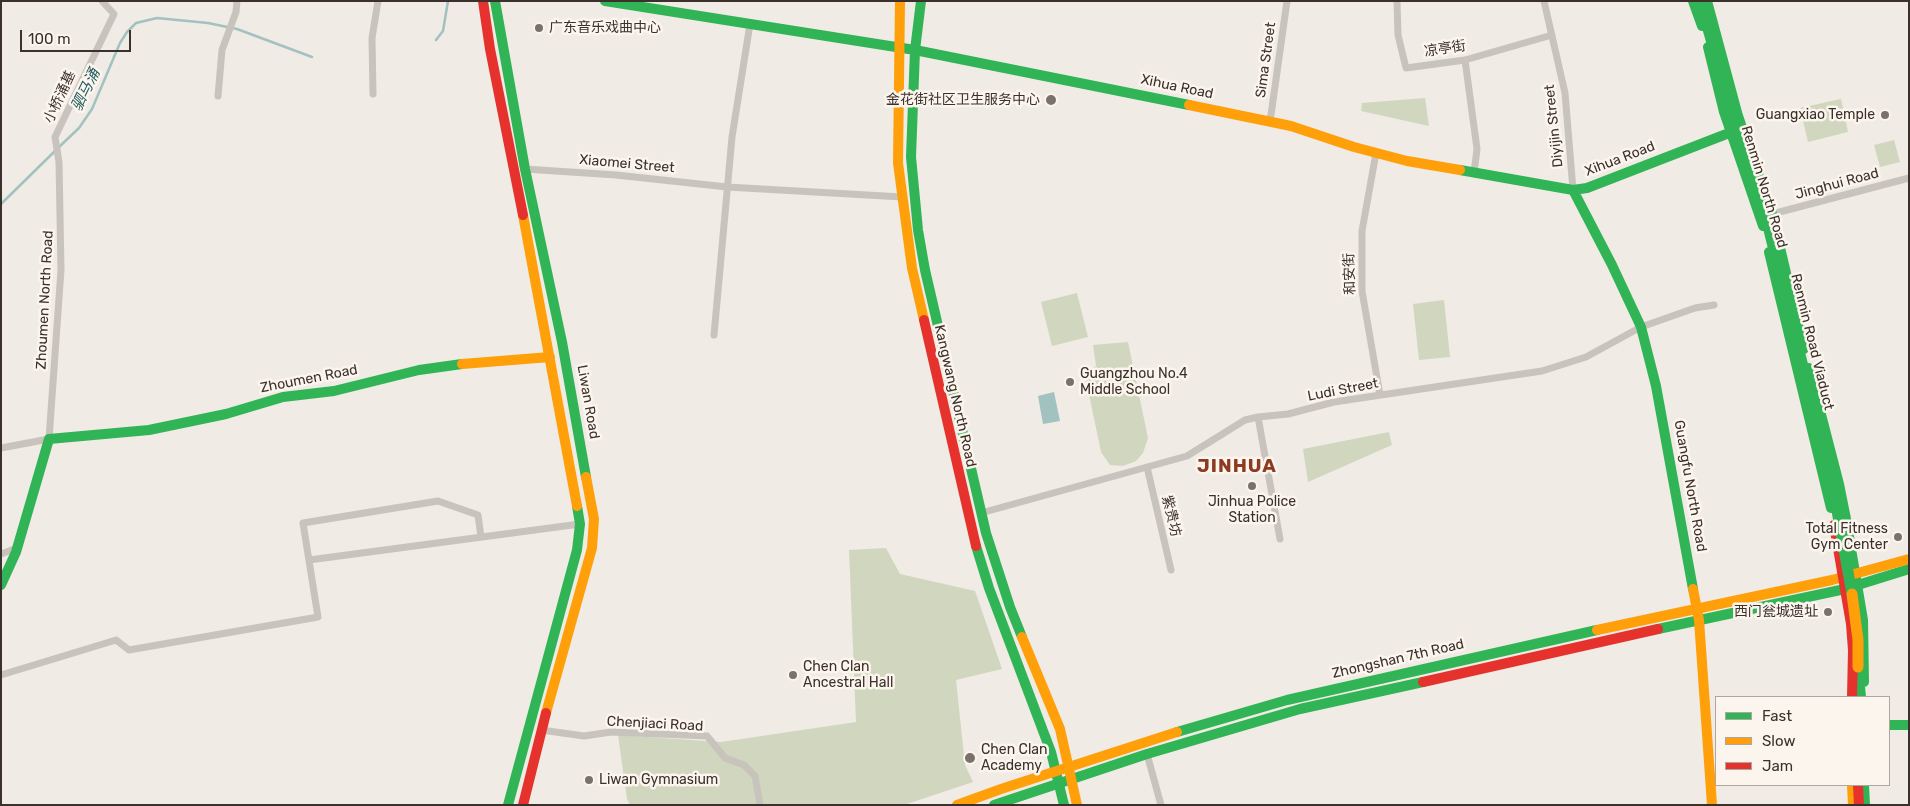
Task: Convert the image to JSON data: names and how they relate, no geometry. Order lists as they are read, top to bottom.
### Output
{
  "streets": {
    "main road": [
      "Xihua Road",
      "Renmin North Road",
      "Renmin Road Viaduct",
      "Zhoumen Road",
      "Kangwang North Road",
      "Liwan Road",
      "Guangfu North Road",
      "Zhongshan 7th Road"
    ],
    "street": [
      "凉亭街",
      "Sima Street",
      "小桥涌基",
      "Diyijin Street",
      "Xiaomei Street",
      "Jinghui Road",
      "和安街",
      "Zhoumen North Road",
      "Ludi Street",
      "紫贵坊",
      "Chenjiaci Road"
    ]
  },
  "crossings": [
    ["凉亭街", "Diyijin Street"],
    ["Sima Street", "Xihua Road"],
    ["Xihua Road", "Diyijin Street"],
    ["Xihua Road", "Renmin North Road"],
    ["Xihua Road", "和安街"],
    ["Xihua Road", "Kangwang North Road"],
    ["Xihua Road", "Guangfu North Road"],
    ["小桥涌基", "Zhoumen North Road"],
    ["Diyijin Street", "Guangfu North Road"],
    ["Xiaomei Street", "Kangwang North Road"],
    ["Xiaomei Street", "Liwan Road"],
    ["Jinghui Road", "Renmin North Road"],
    ["Renmin North Road", "Zhongshan 7th Road"],
    ["和安街", "Ludi Street"],
    ["Zhoumen North Road", "Zhoumen Road"],
    ["Zhoumen Road", "Liwan Road"],
    ["Ludi Street", "Kangwang North Road"],
    ["Ludi Street", "Guangfu North Road"],
    ["Ludi Street", "紫贵坊"],
    ["Kangwang North Road", "Zhongshan 7th Road"],
    ["Liwan Road", "Chenjiaci Road"],
    ["Guangfu North Road", "Zhongshan 7th Road"]
  ],
  "districts": ["JINHUA"],
  "water": ["驷马涌"],
  "places": [
    "广东音乐戏曲中心",
    "金花街社区卫生服务中心",
    "Guangxiao Temple",
    "Guangzhou No.4 Middle School",
    "Jinhua Police Station",
    "Total Fitness Gym Center",
    "西门瓮城遗址",
    "Chen Clan Ancestral Hall",
    "Chen Clan Academy",
    "Liwan Gymnasium"
  ],
  "legend": ["Fast", "Slow", "Jam"],
  "scale_bar": "100 m"
}
